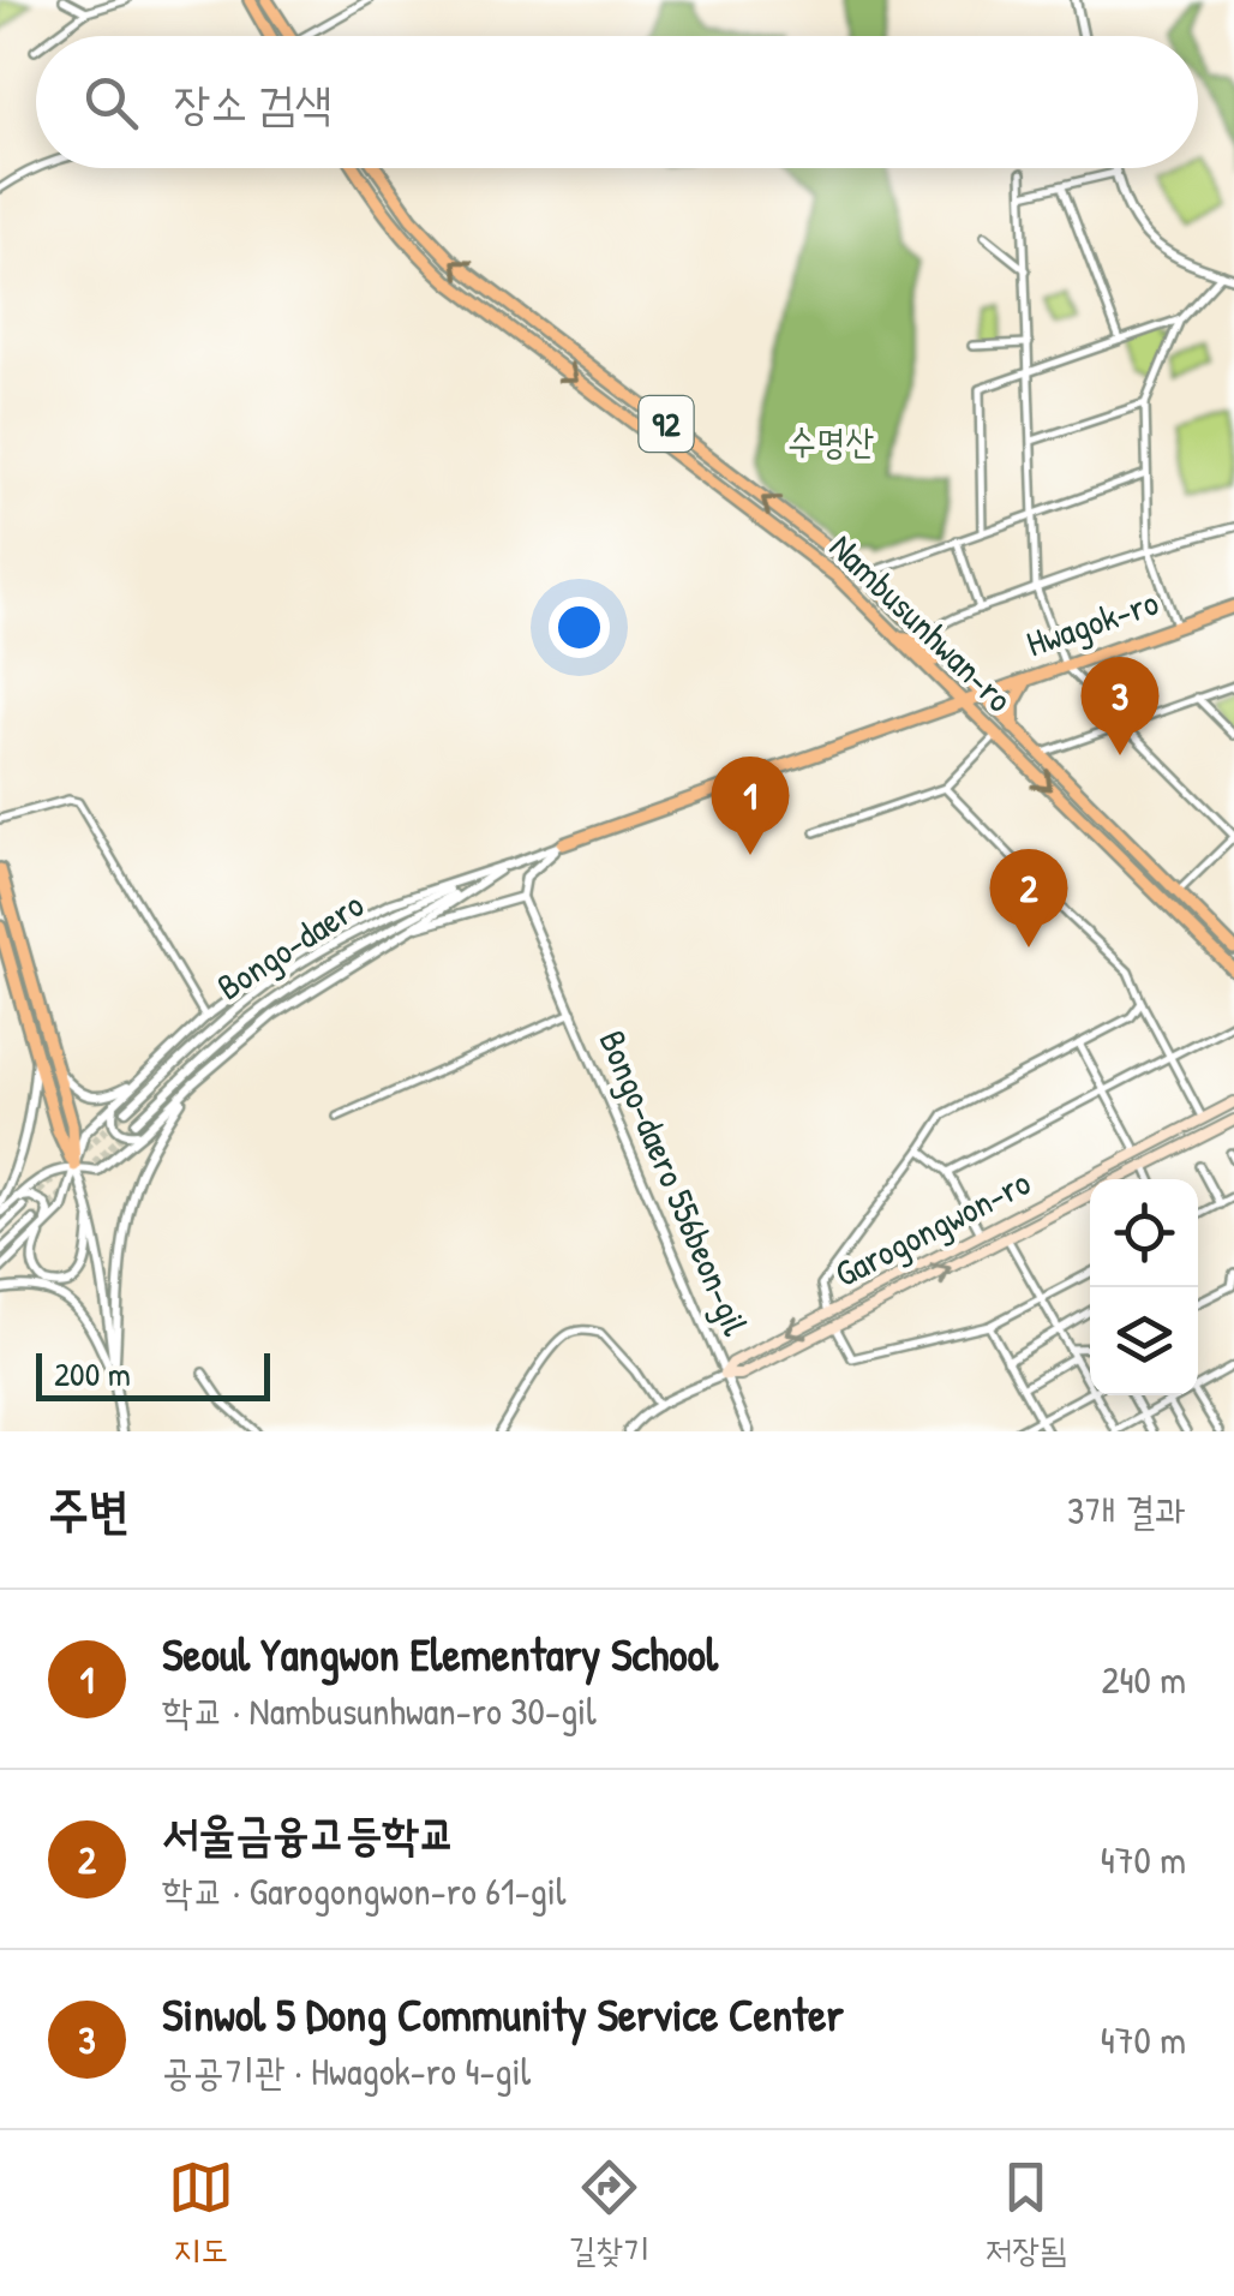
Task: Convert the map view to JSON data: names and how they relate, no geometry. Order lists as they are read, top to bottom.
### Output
{
  "streets": {
    "main road": [
      "92",
      "Nambusunhwan-ro",
      "Hwagok-ro",
      "Garogongwon-ro"
    ],
    "street": ["Bongo-daero", "Bongo-daero 556beon-gil"]
  },
  "crossings": [
    ["Nambusunhwan-ro", "Hwagok-ro"],
    ["Hwagok-ro", "Bongo-daero"],
    ["Bongo-daero 556beon-gil", "Garogongwon-ro"]
  ],
  "parks": ["수명산"],
  "scale_bar": "200 m",
  "page": {
    "search": "장소 검색",
    "pins": ["3", "1", "2"],
    "scale": "200 m",
    "heading": ["주변", "3개 결과"],
    "list": [
      {
        "mark": "1",
        "name": "Seoul Yangwon Elementary School",
        "note": "학교 · Nambusunhwan-ro 30-gil",
        "value": "240 m"
      },
      {
        "mark": "2",
        "name": "서울금융고등학교",
        "note": "학교 · Garogongwon-ro 61-gil",
        "value": "470 m"
      },
      {
        "mark": "3",
        "name": "Sinwol 5 Dong Community Service Center",
        "note": "공공기관 · Hwagok-ro 4-gil",
        "value": "470 m"
      }
    ],
    "nav": ["지도", "길찾기", "저장됨"]
  }
}
